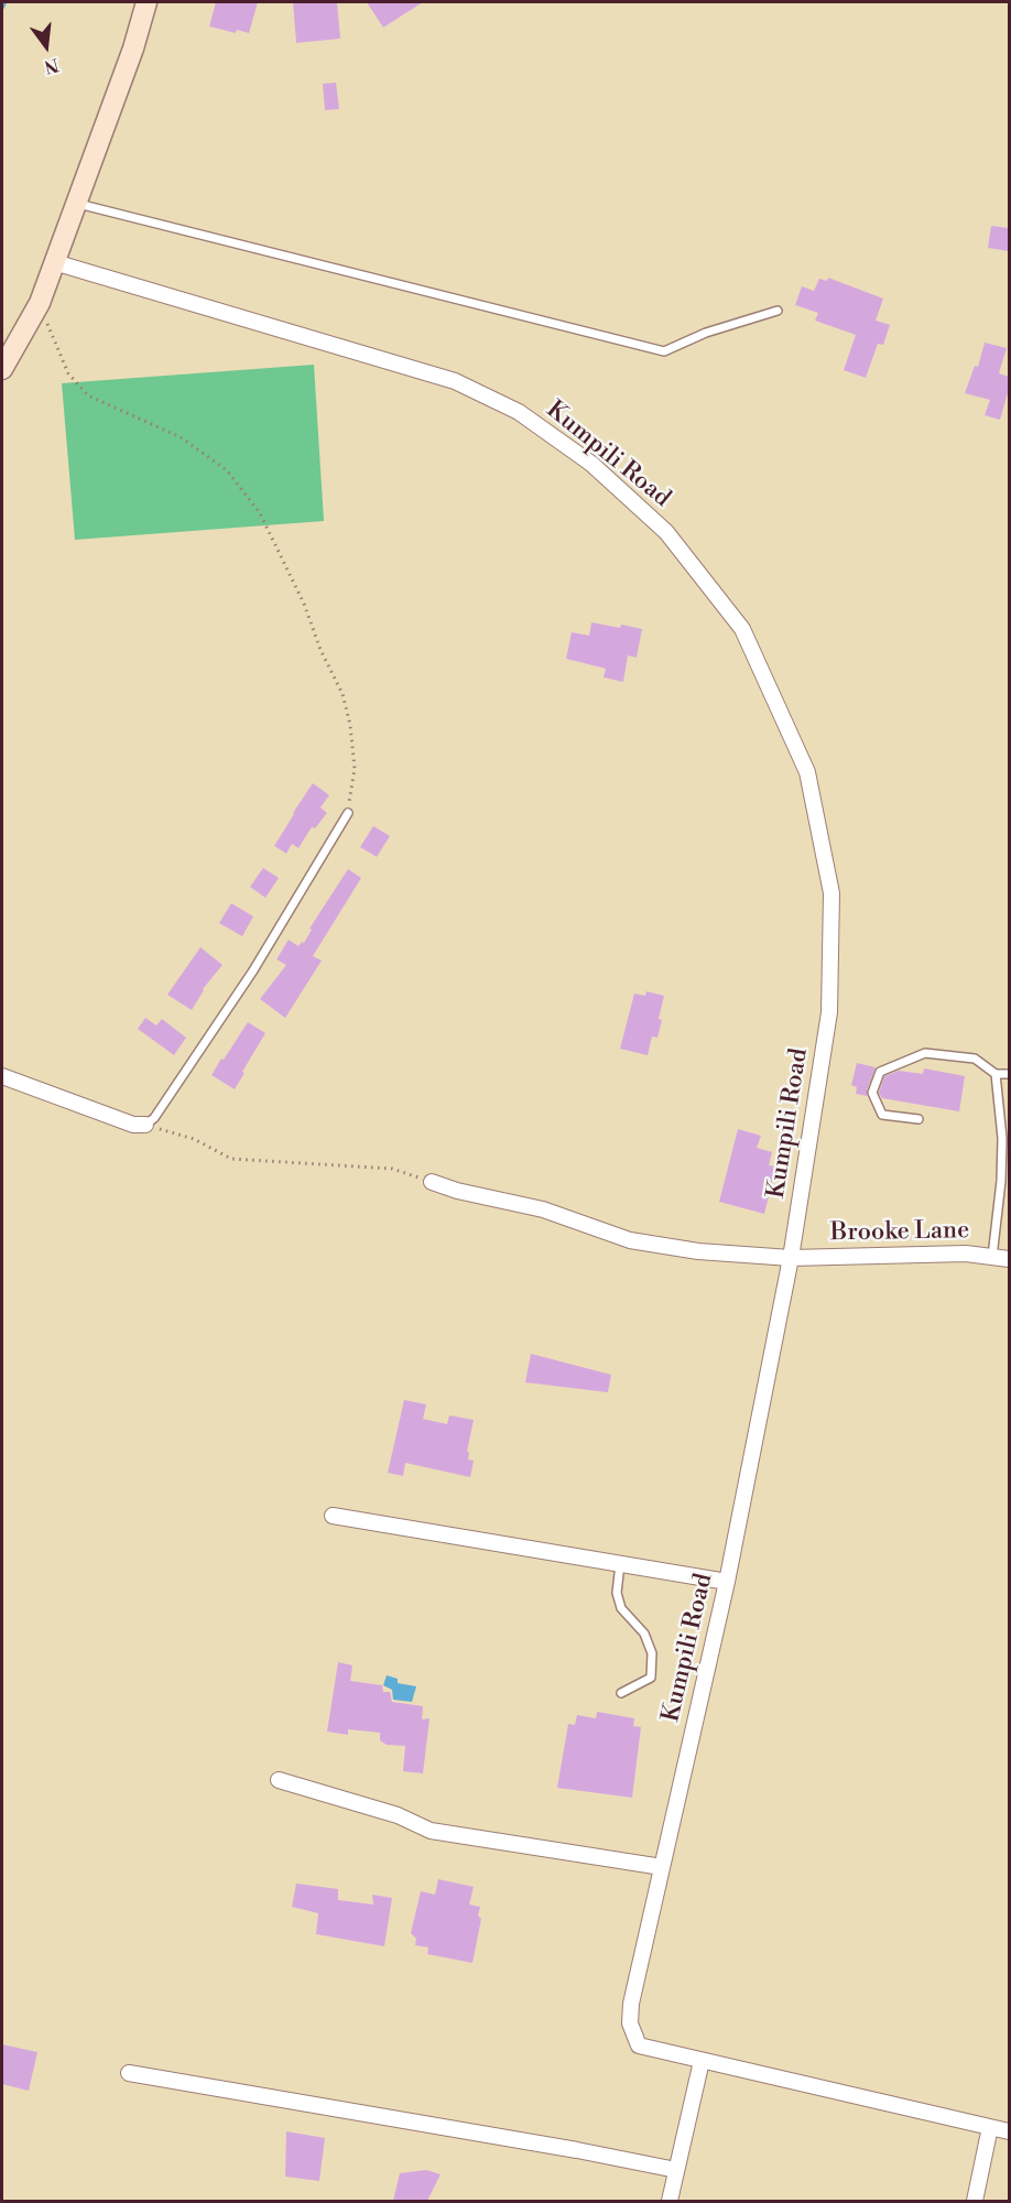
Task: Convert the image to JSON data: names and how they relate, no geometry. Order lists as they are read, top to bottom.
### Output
{
  "streets": {
    "street": ["Kumpili Road", "Brooke Lane"]
  },
  "crossings": [
    ["Kumpili Road", "Brooke Lane"]
  ],
  "north": "bottom"
}
